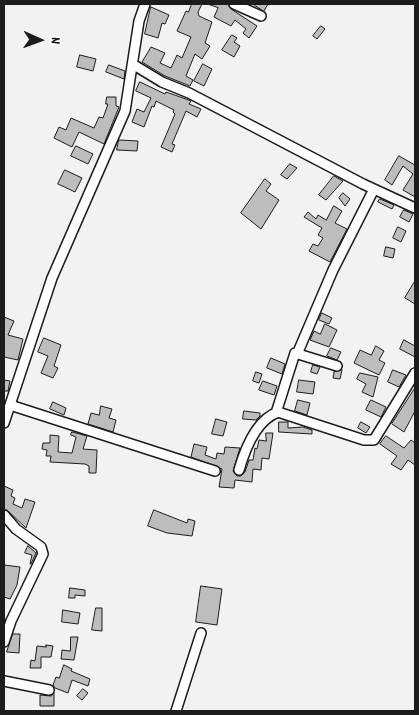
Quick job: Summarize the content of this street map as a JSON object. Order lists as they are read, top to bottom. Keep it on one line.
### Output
{"north":"right"}
